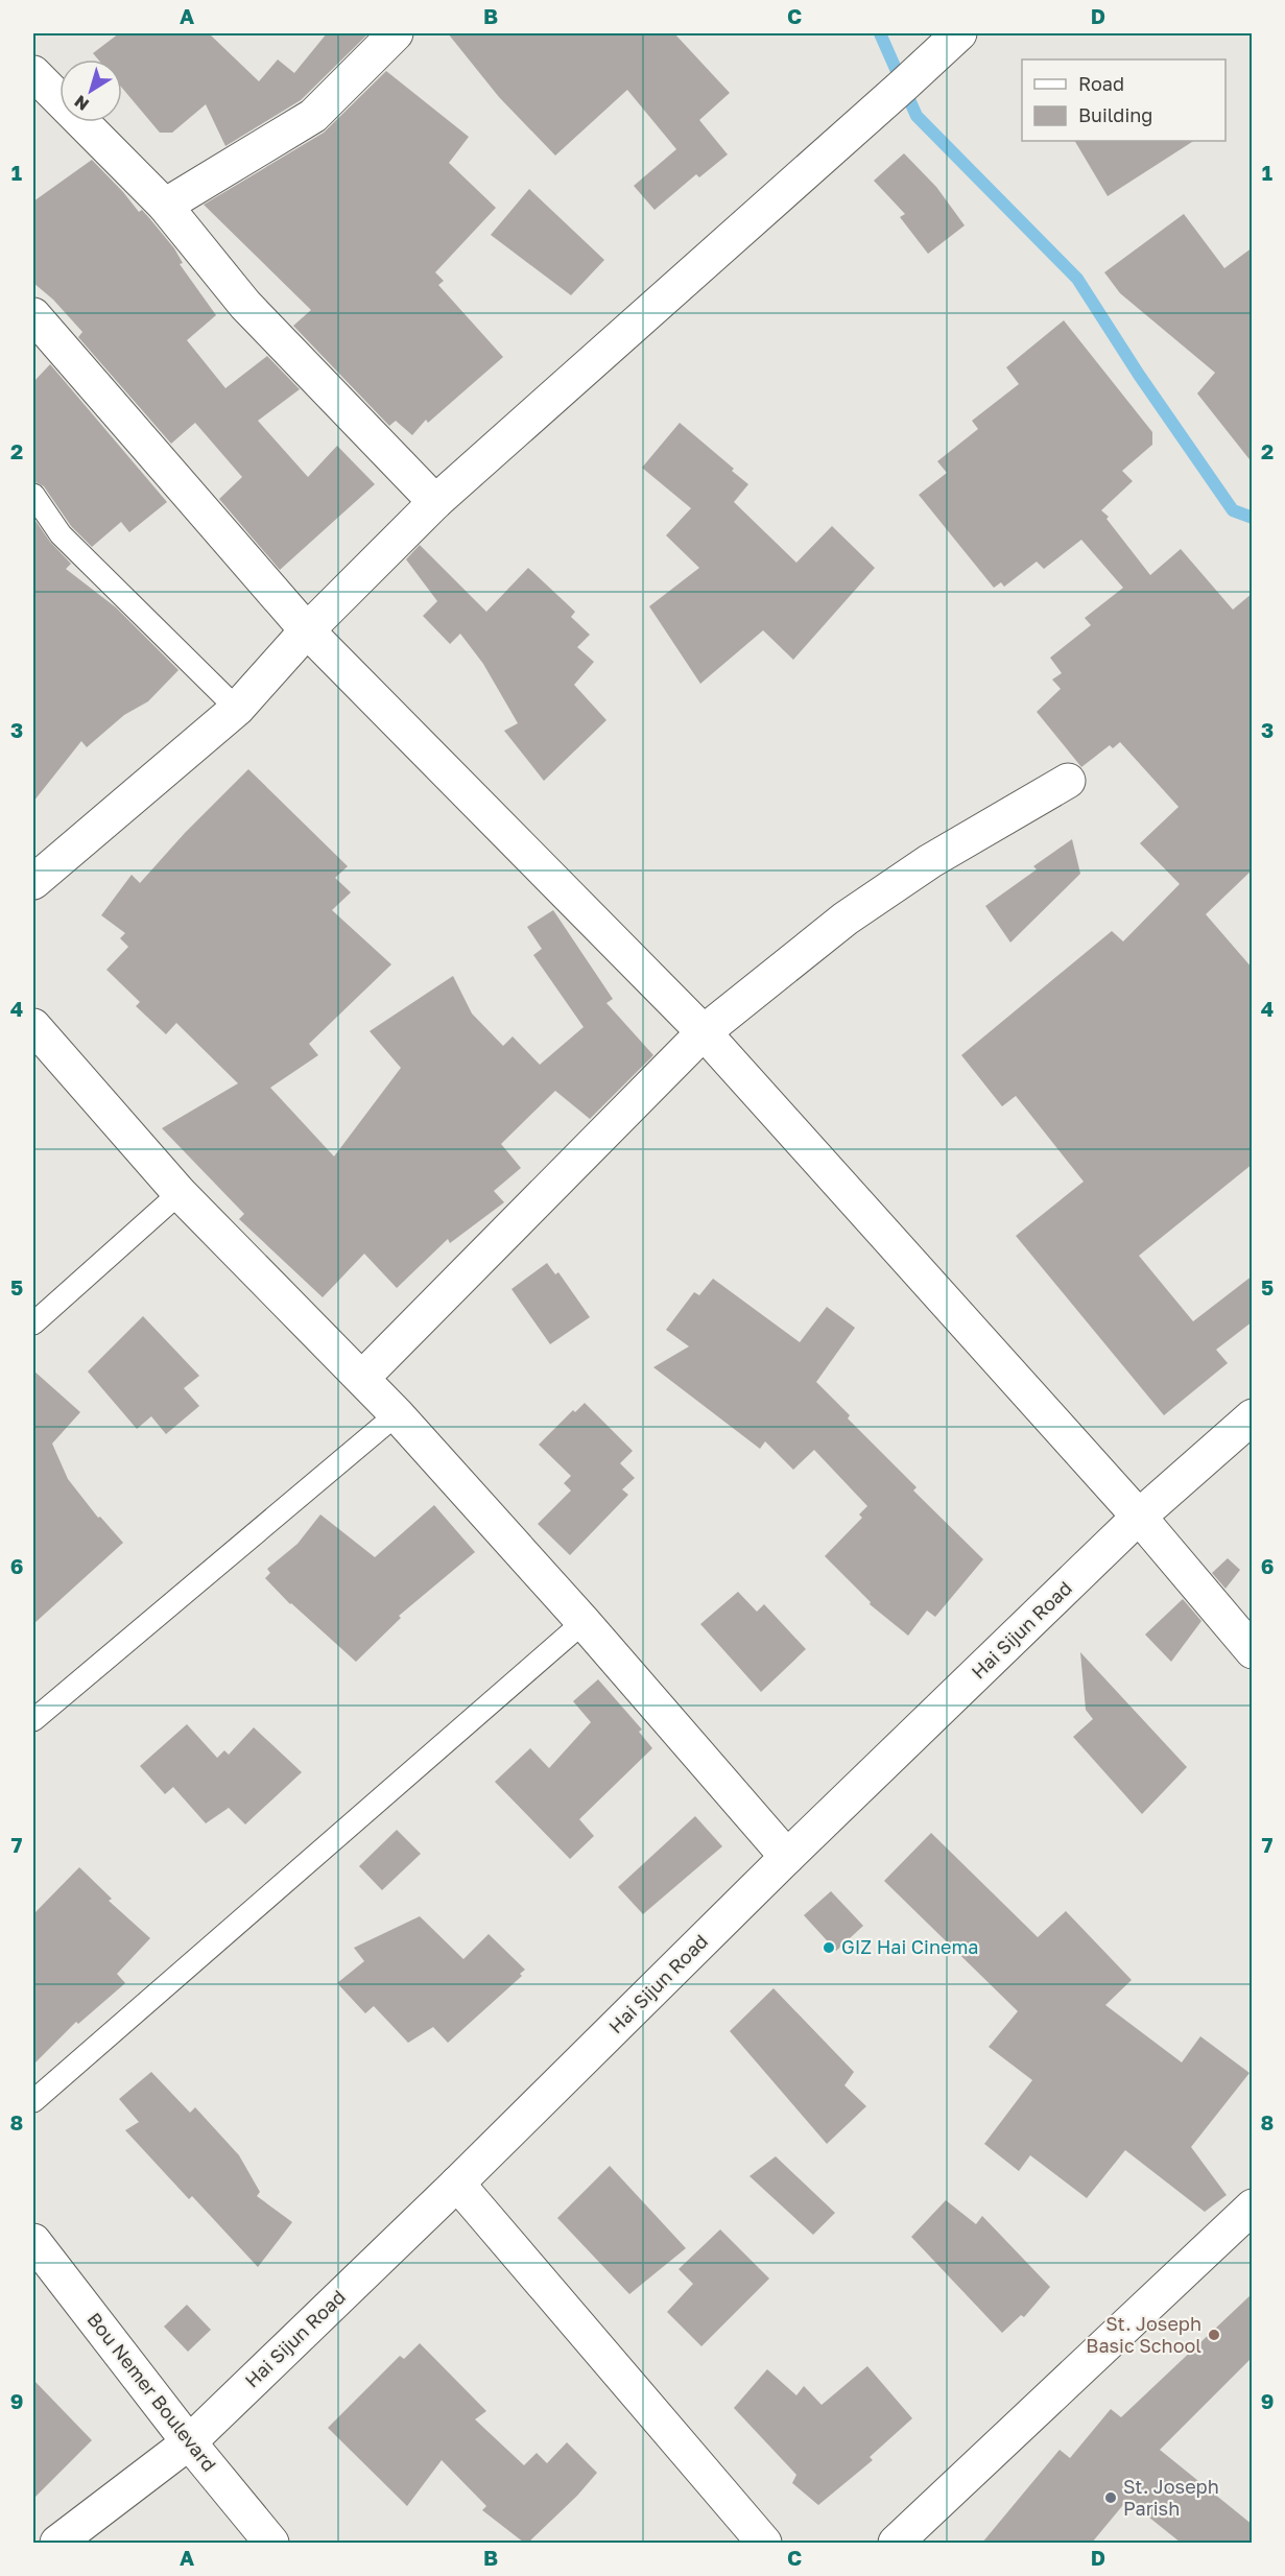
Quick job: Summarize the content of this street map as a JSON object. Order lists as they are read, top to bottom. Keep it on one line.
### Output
{"streets":{"street":["Hai Sijun Road","Bou Nemer Boulevard"]},"crossings":[["Hai Sijun Road","Bou Nemer Boulevard"]],"places":["GIZ Hai Cinema","St. Joseph Basic School","St. Joseph Parish"],"legend":["Road","Building"],"north":"bottom left","grid":{"columns":["A","B","C","D"],"rows":["1","2","3","4","5","6","7","8","9"]}}
